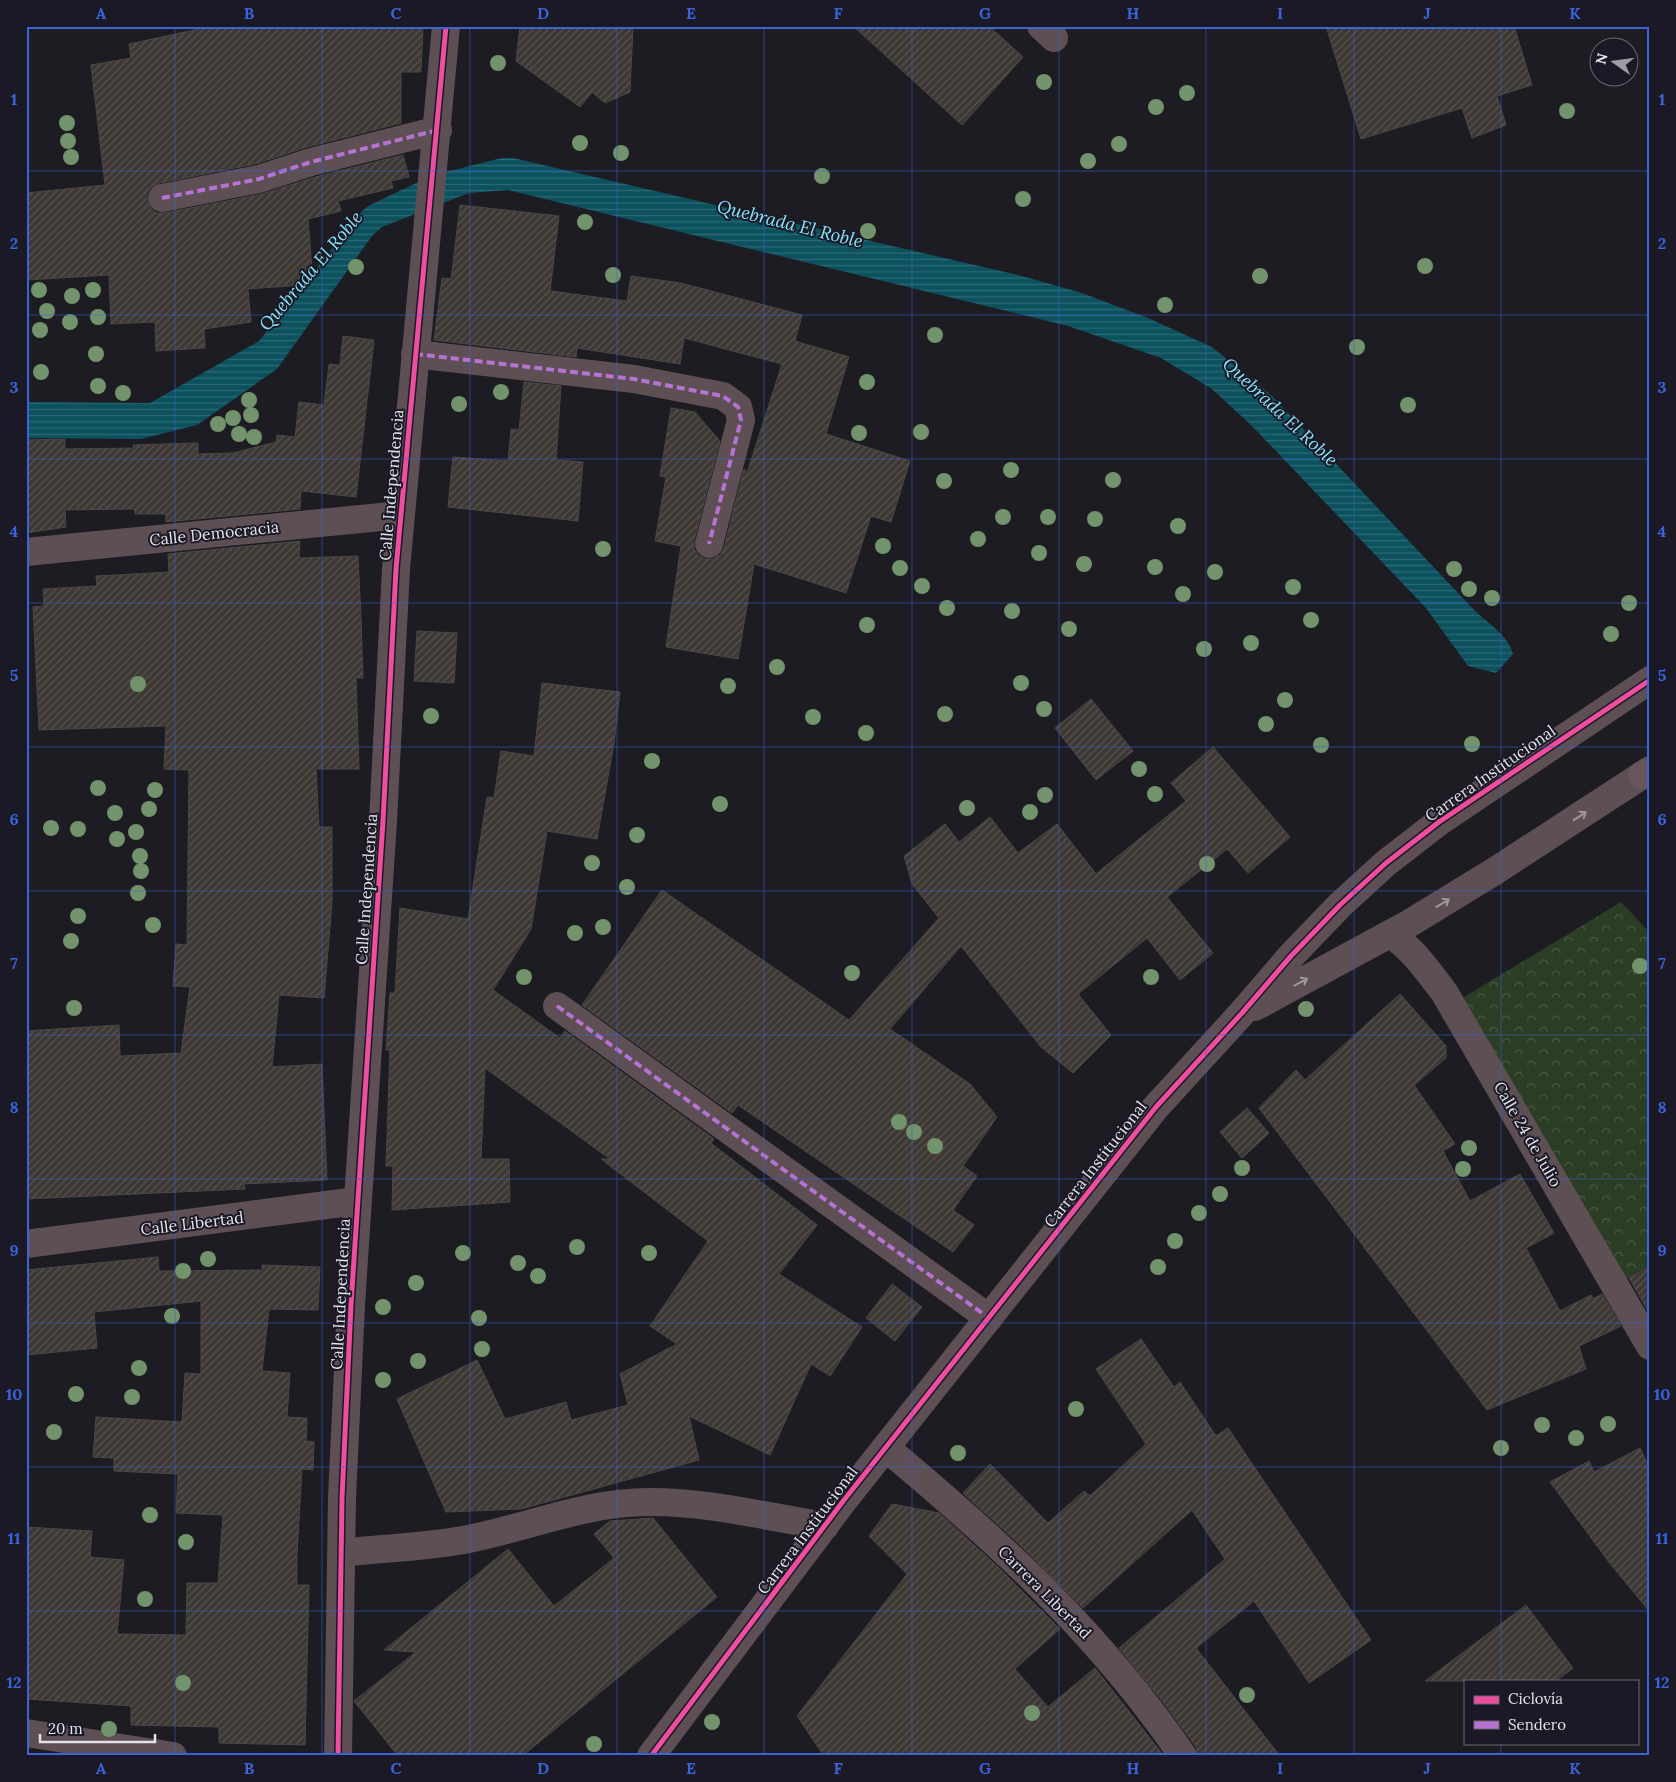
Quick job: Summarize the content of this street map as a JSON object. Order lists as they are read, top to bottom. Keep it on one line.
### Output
{"streets":{"street":["Calle Independencia","Calle Democracia","Carrera Institucional","Calle 24 de Julio","Calle Libertad","Carrera Libertad"]},"crossings":[["Calle Independencia","Calle Democracia"],["Calle Independencia","Calle Libertad"],["Carrera Institucional","Calle 24 de Julio"],["Carrera Institucional","Carrera Libertad"]],"water":["Quebrada El Roble"],"legend":["Ciclovía","Sendero"],"scale_bar":"20 m","north":"left","grid":{"columns":["A","B","C","D","E","F","G","H","I","J","K"],"rows":["1","2","3","4","5","6","7","8","9","10","11","12"]}}
